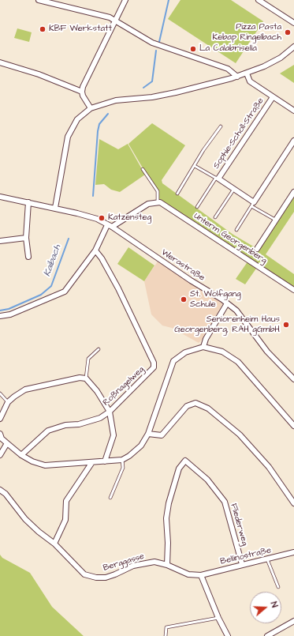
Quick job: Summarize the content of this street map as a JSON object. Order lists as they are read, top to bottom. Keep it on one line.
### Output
{"streets":{"street":["Sophie-Scholl-Straße","Unterm Georgenberg","Werastraße","Roßnagelweg","Fliederweg","Bellinostraße","Berggasse"]},"crossings":[["Fliederweg","Bellinostraße"],["Fliederweg","Berggasse"],["Bellinostraße","Berggasse"]],"water":["Kaibach"],"places":["KBF Werkstatt","Pizza Pasta Kebap Ringelbach","La Calabrisella","Katzensteg","St. Wolfgang Schule","Seniorenheim Haus Georgenberg, RAH gGmbH"],"north":"right"}
